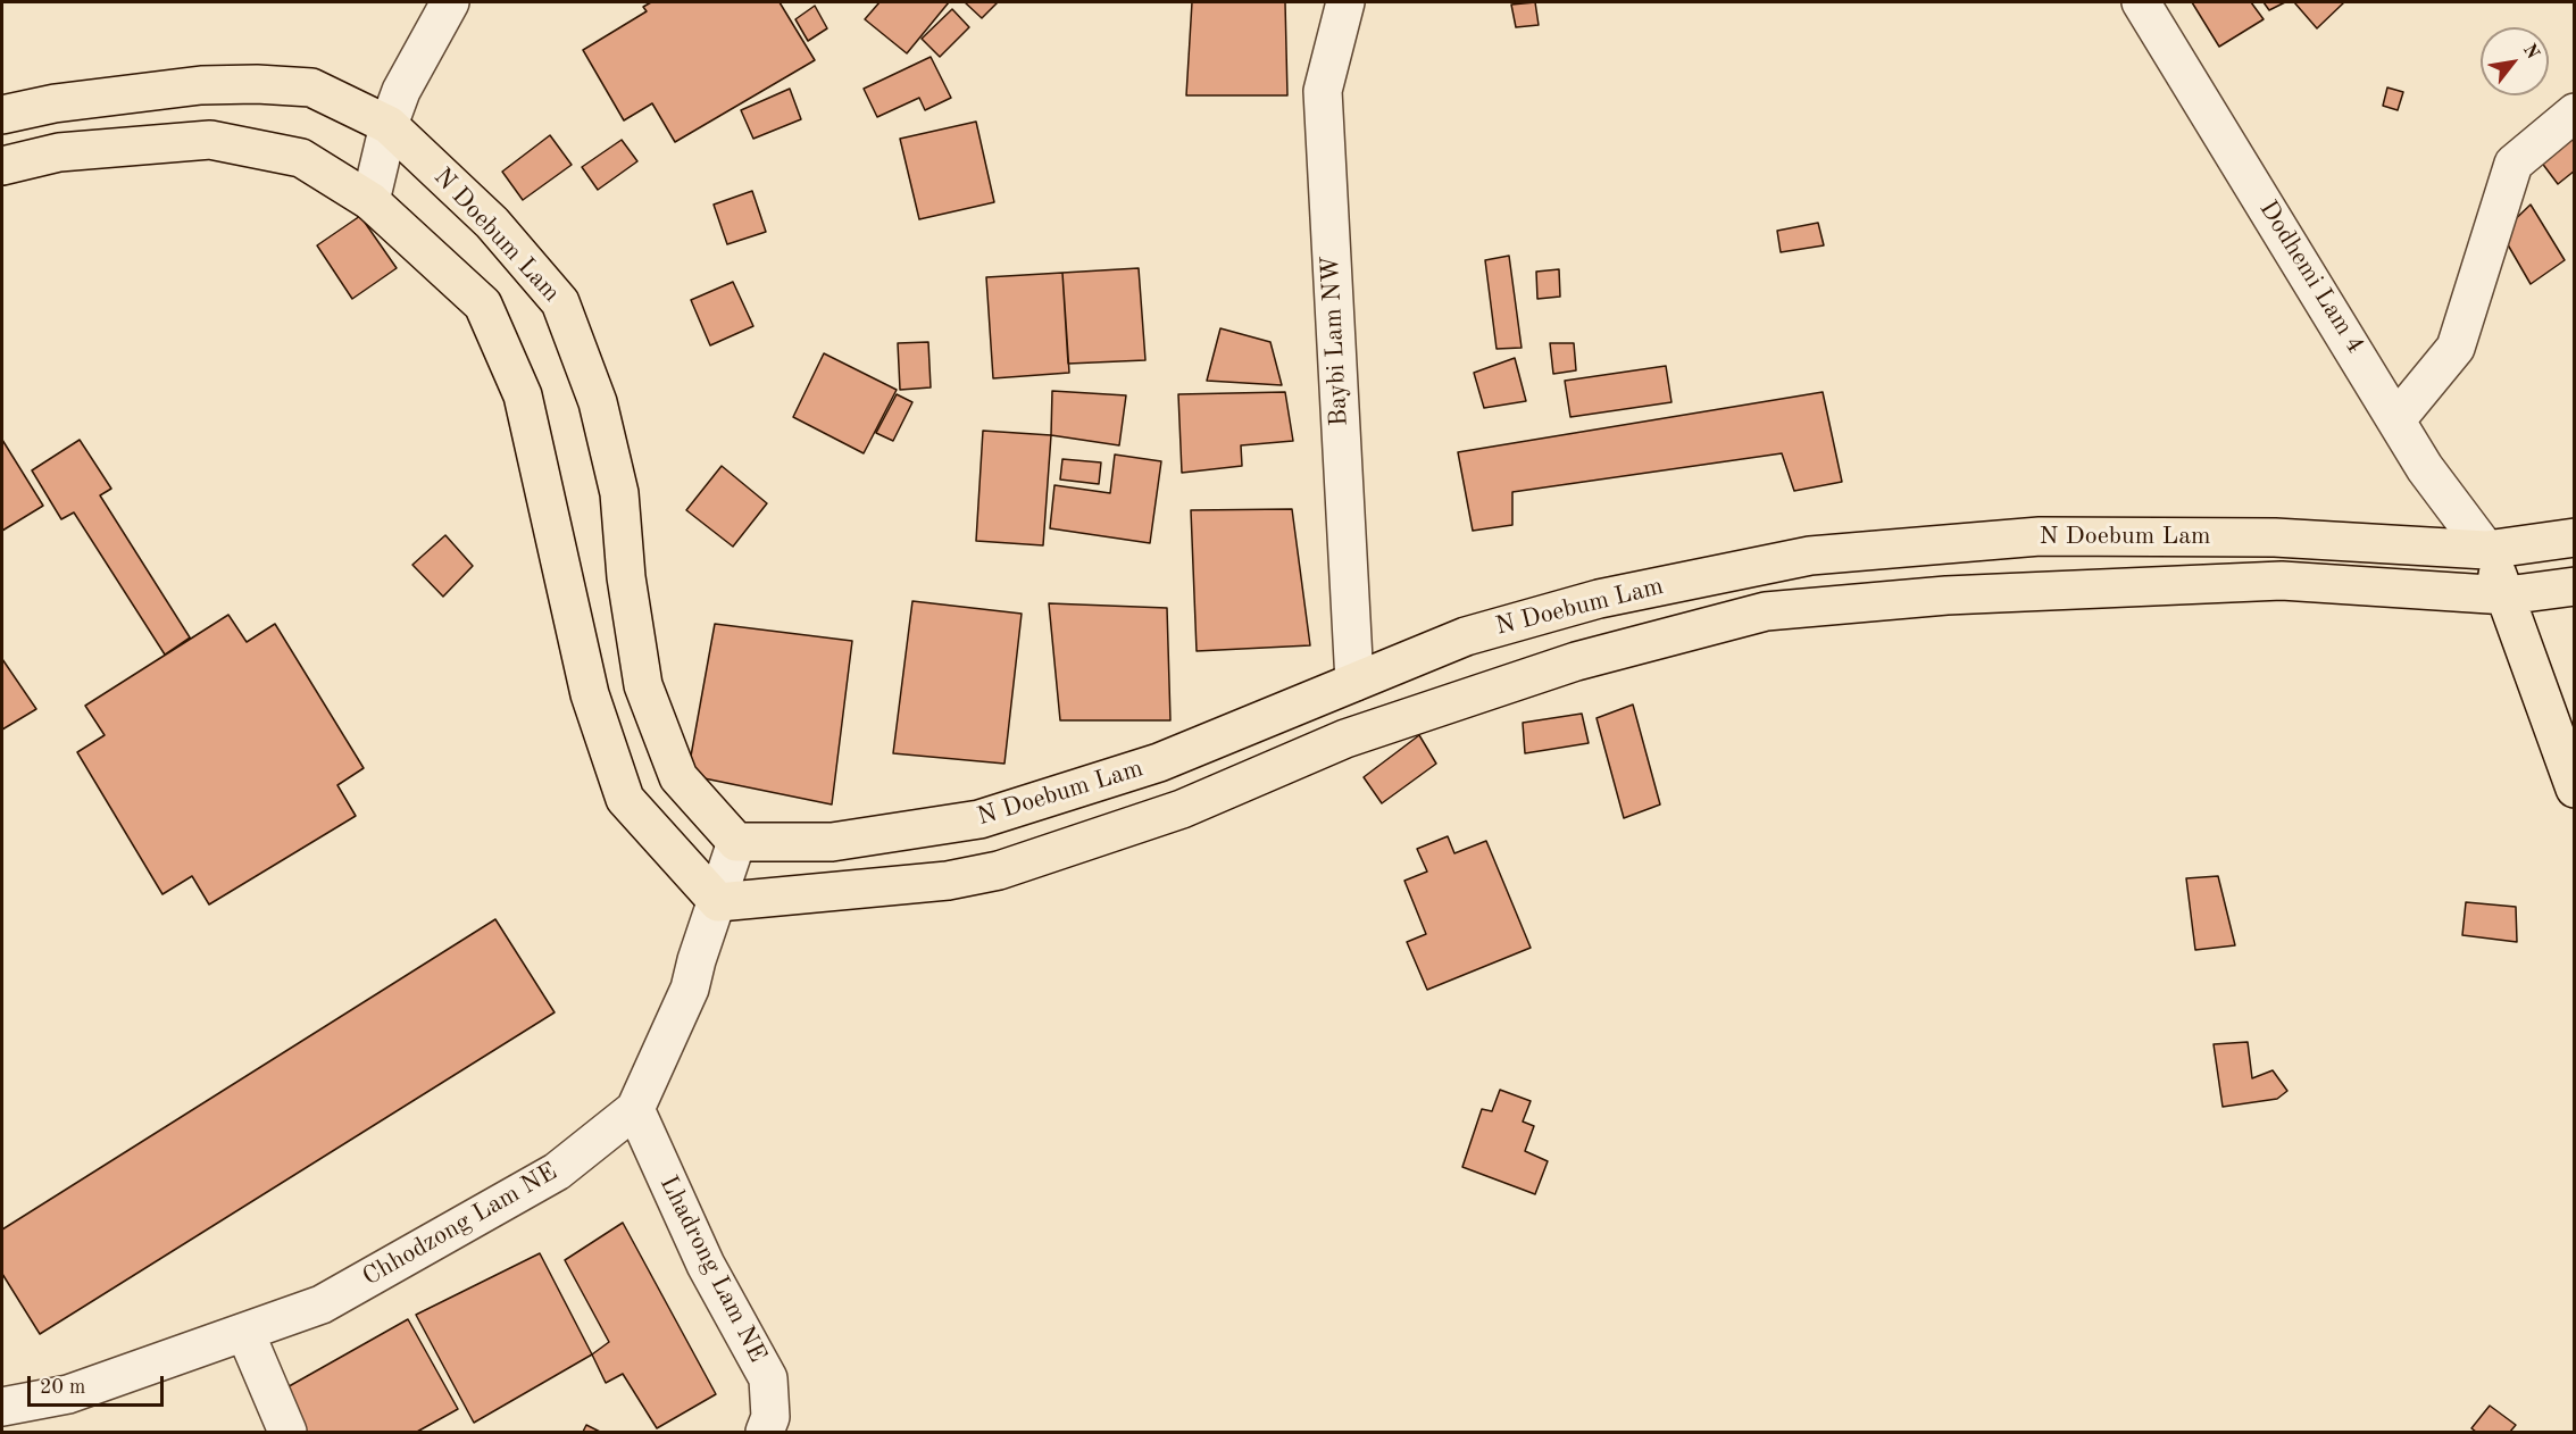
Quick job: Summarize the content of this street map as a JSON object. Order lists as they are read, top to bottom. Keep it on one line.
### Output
{"streets":{"main road":["N Doebum Lam"],"street":["Dodhemi Lam 4","Baybi Lam NW","Chhodzong Lam NE","Lhadrong Lam NE"]},"crossings":[["N Doebum Lam","Dodhemi Lam 4"],["N Doebum Lam","Baybi Lam NW"],["N Doebum Lam","Chhodzong Lam NE"],["Chhodzong Lam NE","Lhadrong Lam NE"]],"scale_bar":"20 m","north":"top right"}
